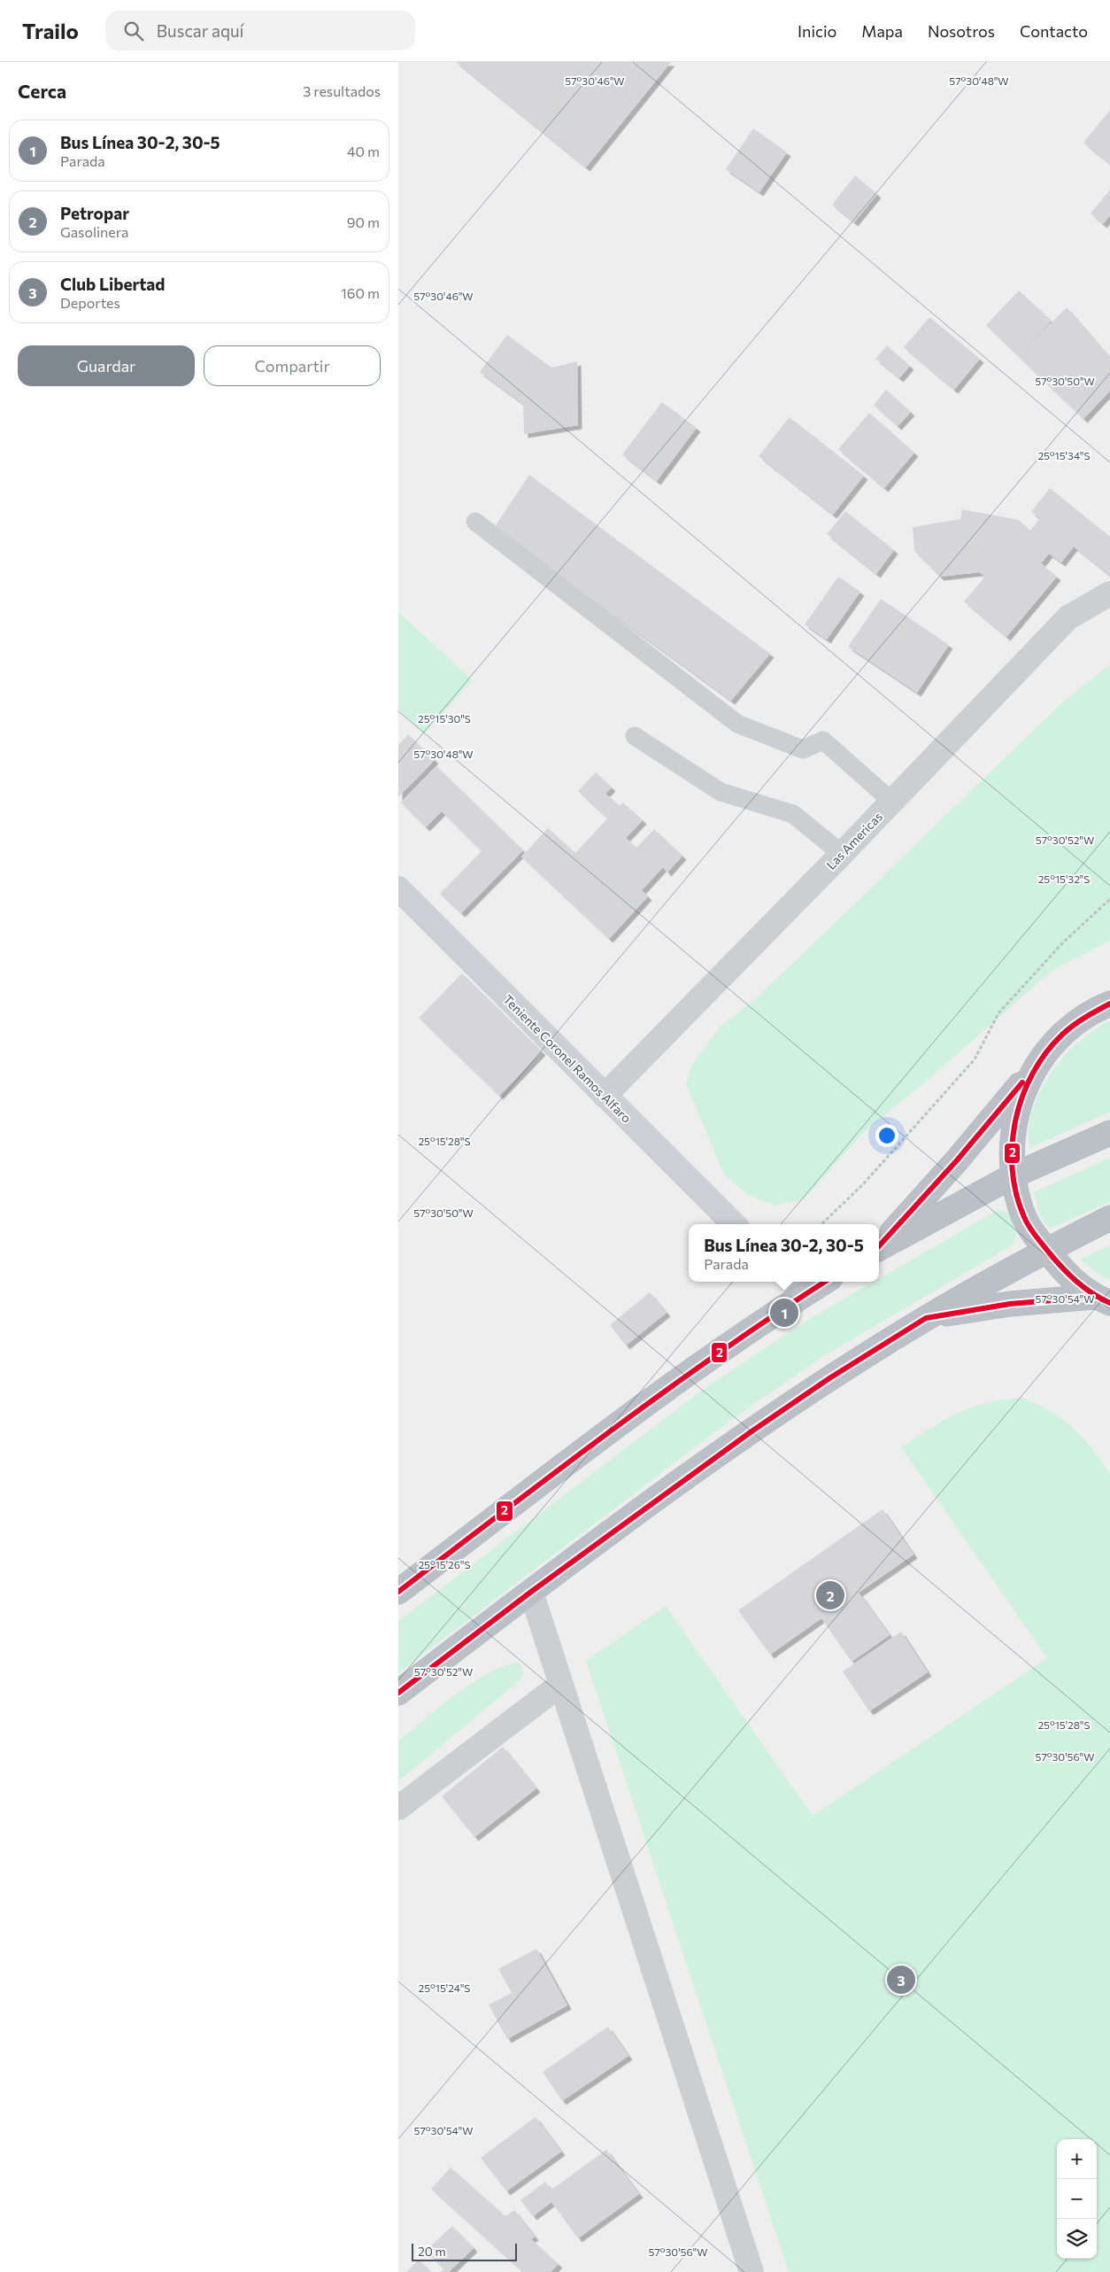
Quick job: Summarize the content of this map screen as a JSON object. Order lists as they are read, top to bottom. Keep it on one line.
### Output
{"streets":{"street":["Las Americas","Teniente Coronel Ramos Alfaro"]},"crossings":[["Las Americas","Teniente Coronel Ramos Alfaro"]],"lines":["transit line 2"],"scale_bar":"20 m","page":{"header":"Trailo","search":"Buscar aquí","nav":["Inicio","Mapa","Nosotros","Contacto"],"heading":["Cerca","3 resultados"],"list":[{"mark":"1","name":"Bus Línea 30-2, 30-5","note":"Parada","value":"40 m"},{"mark":"2","name":"Petropar","note":"Gasolinera","value":"90 m"},{"mark":"3","name":"Club Libertad","note":"Deportes","value":"160 m"}],"buttons":["Guardar","Compartir"],"popup":["Bus Línea 30-2, 30-5","Parada"],"pins":["1","2","3"],"map_buttons":["+","−"],"scale":"20 m"},"coordinates":["57°30'46\"W","57°30'48\"W","57°30'50\"W","25°15'34\"S","25°15'30\"S","57°30'52\"W","25°15'32\"S","25°15'28\"S","57°30'54\"W","25°15'26\"S","57°30'56\"W","25°15'24\"S"]}
